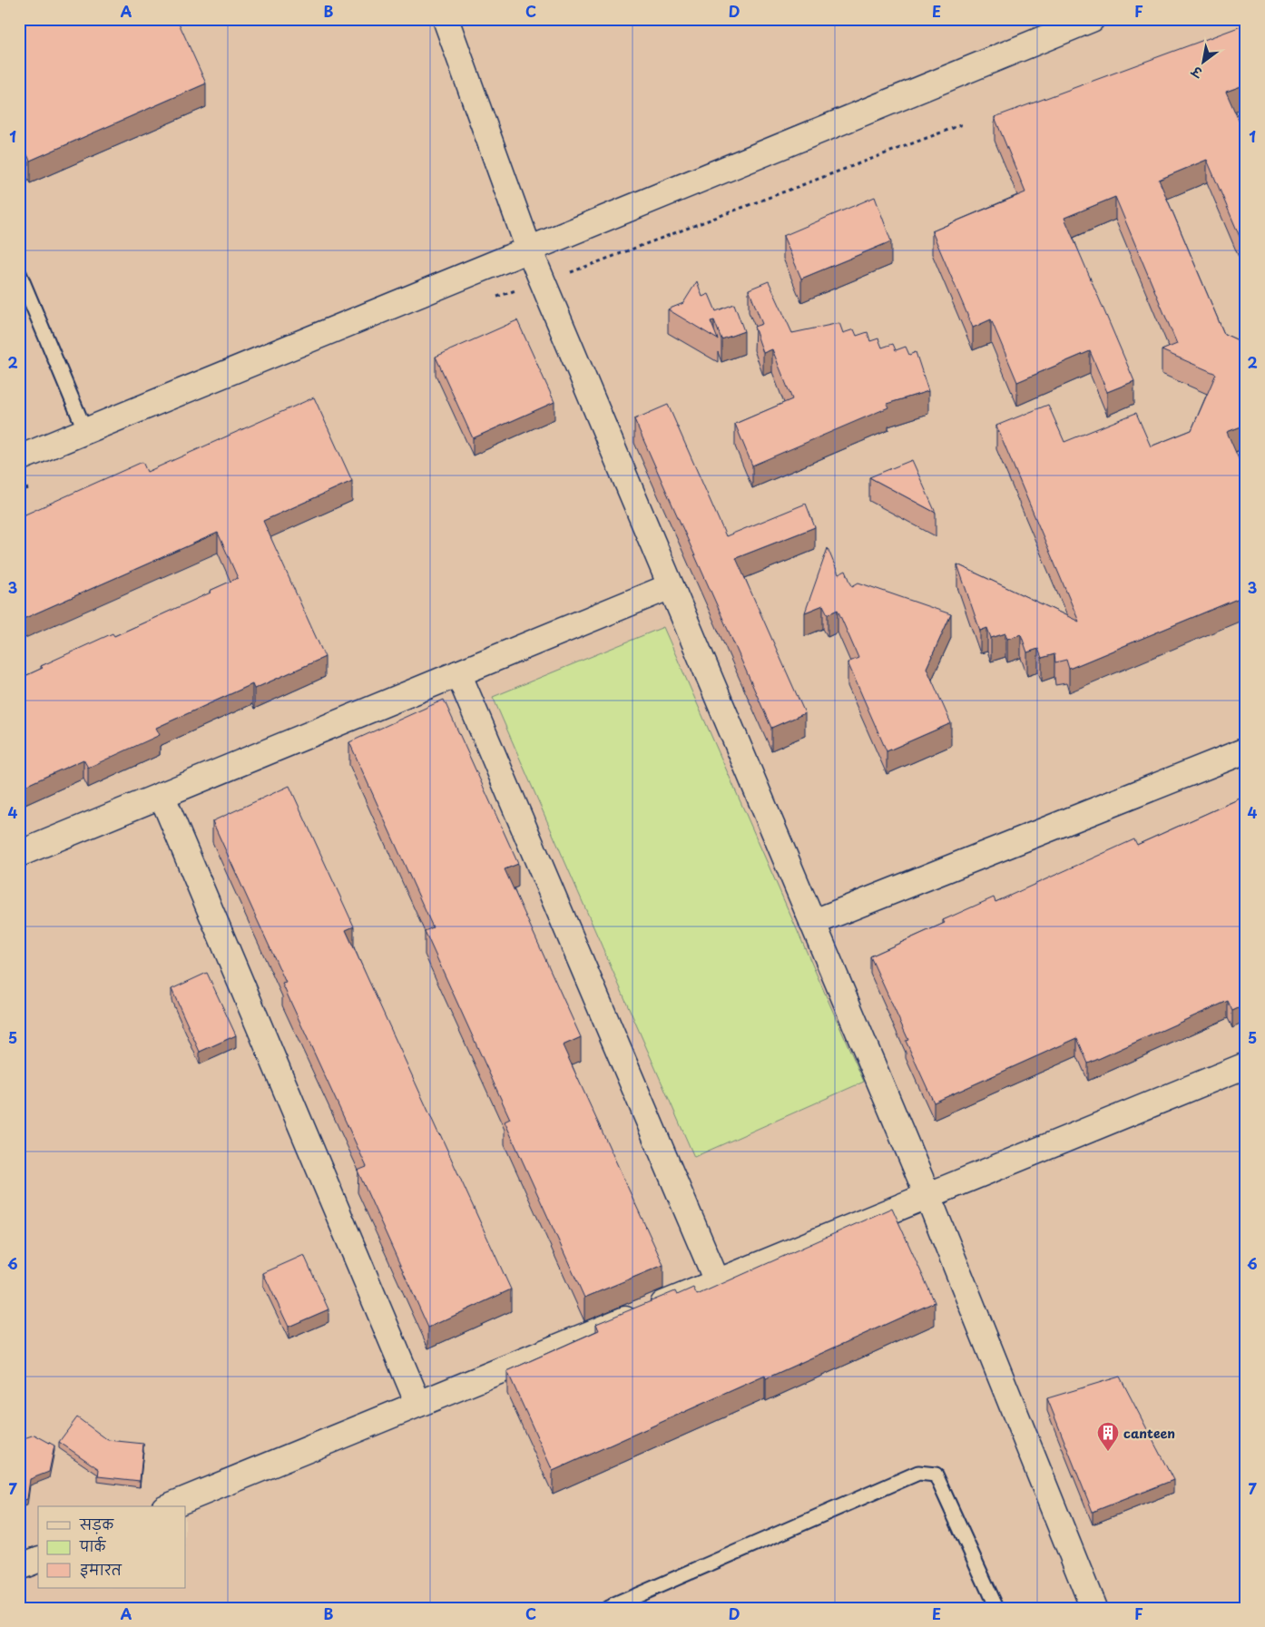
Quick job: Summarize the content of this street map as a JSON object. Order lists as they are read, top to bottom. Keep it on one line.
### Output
{"places":{"building":["canteen"]},"legend":["सड़क","पार्क","इमारत"],"north":"bottom left","grid":{"columns":["A","B","C","D","E","F"],"rows":["1","2","3","4","5","6","7"]}}
